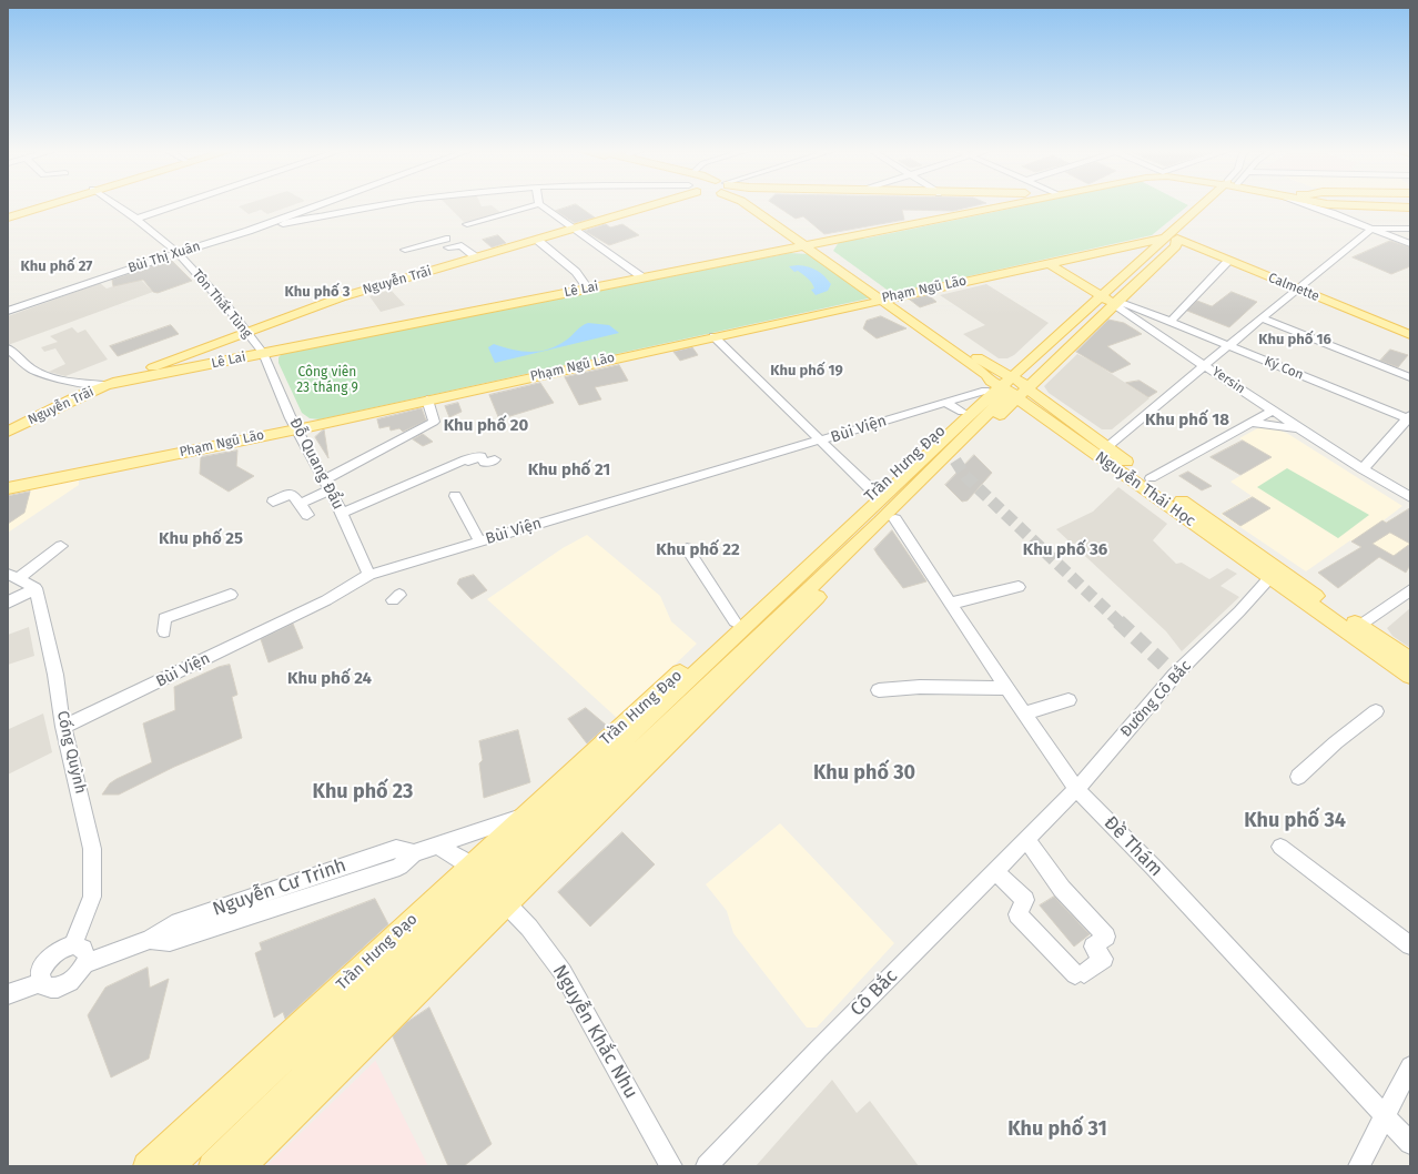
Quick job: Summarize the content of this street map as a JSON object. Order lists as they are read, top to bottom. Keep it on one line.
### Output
{"streets":{"main road":["Nguyễn Trãi","Calmette","Lê Lai","Phạm Ngũ Lão","Yersin","Trần Hưng Đạo","Nguyễn Thái Học"],"street":["Bùi Thị Xuân","Tôn Thất Tùng","Ký Con","Bùi Viện","Ðỗ Quang Ðẩu","Đường Cô Bắc","Cống Quỳnh","Ðề Thám","Nguyễn Cư Trinh","Cô Bắc","Nguyễn Khắc Nhu"]},"crossings":[["Bùi Thị Xuân","Tôn Thất Tùng"],["Nguyễn Trãi","Lê Lai"],["Nguyễn Trãi","Tôn Thất Tùng"],["Calmette","Trần Hưng Đạo"],["Lê Lai","Tôn Thất Tùng"],["Lê Lai","Ðỗ Quang Ðẩu"],["Phạm Ngũ Lão","Yersin"],["Phạm Ngũ Lão","Ðỗ Quang Ðẩu"],["Phạm Ngũ Lão","Trần Hưng Đạo"],["Phạm Ngũ Lão","Nguyễn Thái Học"],["Phạm Ngũ Lão","Ðề Thám"],["Tôn Thất Tùng","Ðỗ Quang Ðẩu"],["Ký Con","Yersin"],["Ký Con","Trần Hưng Đạo"],["Yersin","Trần Hưng Đạo"],["Bùi Viện","Ðỗ Quang Ðẩu"],["Bùi Viện","Trần Hưng Đạo"],["Bùi Viện","Nguyễn Thái Học"],["Bùi Viện","Cống Quỳnh"],["Bùi Viện","Ðề Thám"],["Trần Hưng Đạo","Nguyễn Thái Học"],["Trần Hưng Đạo","Ðề Thám"],["Trần Hưng Đạo","Nguyễn Cư Trinh"],["Trần Hưng Đạo","Nguyễn Khắc Nhu"],["Nguyễn Thái Học","Đường Cô Bắc"],["Đường Cô Bắc","Ðề Thám"],["Đường Cô Bắc","Cô Bắc"],["Cống Quỳnh","Nguyễn Cư Trinh"],["Nguyễn Cư Trinh","Nguyễn Khắc Nhu"]],"districts":["Khu phố 27","Khu phố 3","Khu phố 16","Khu phố 19","Khu phố 18","Khu phố 20","Khu phố 21","Khu phố 25","Khu phố 22","Khu phố 36","Khu phố 24","Khu phố 30","Khu phố 23","Khu phố 34","Khu phố 31"],"parks":["Công viên 23 tháng 9"]}
